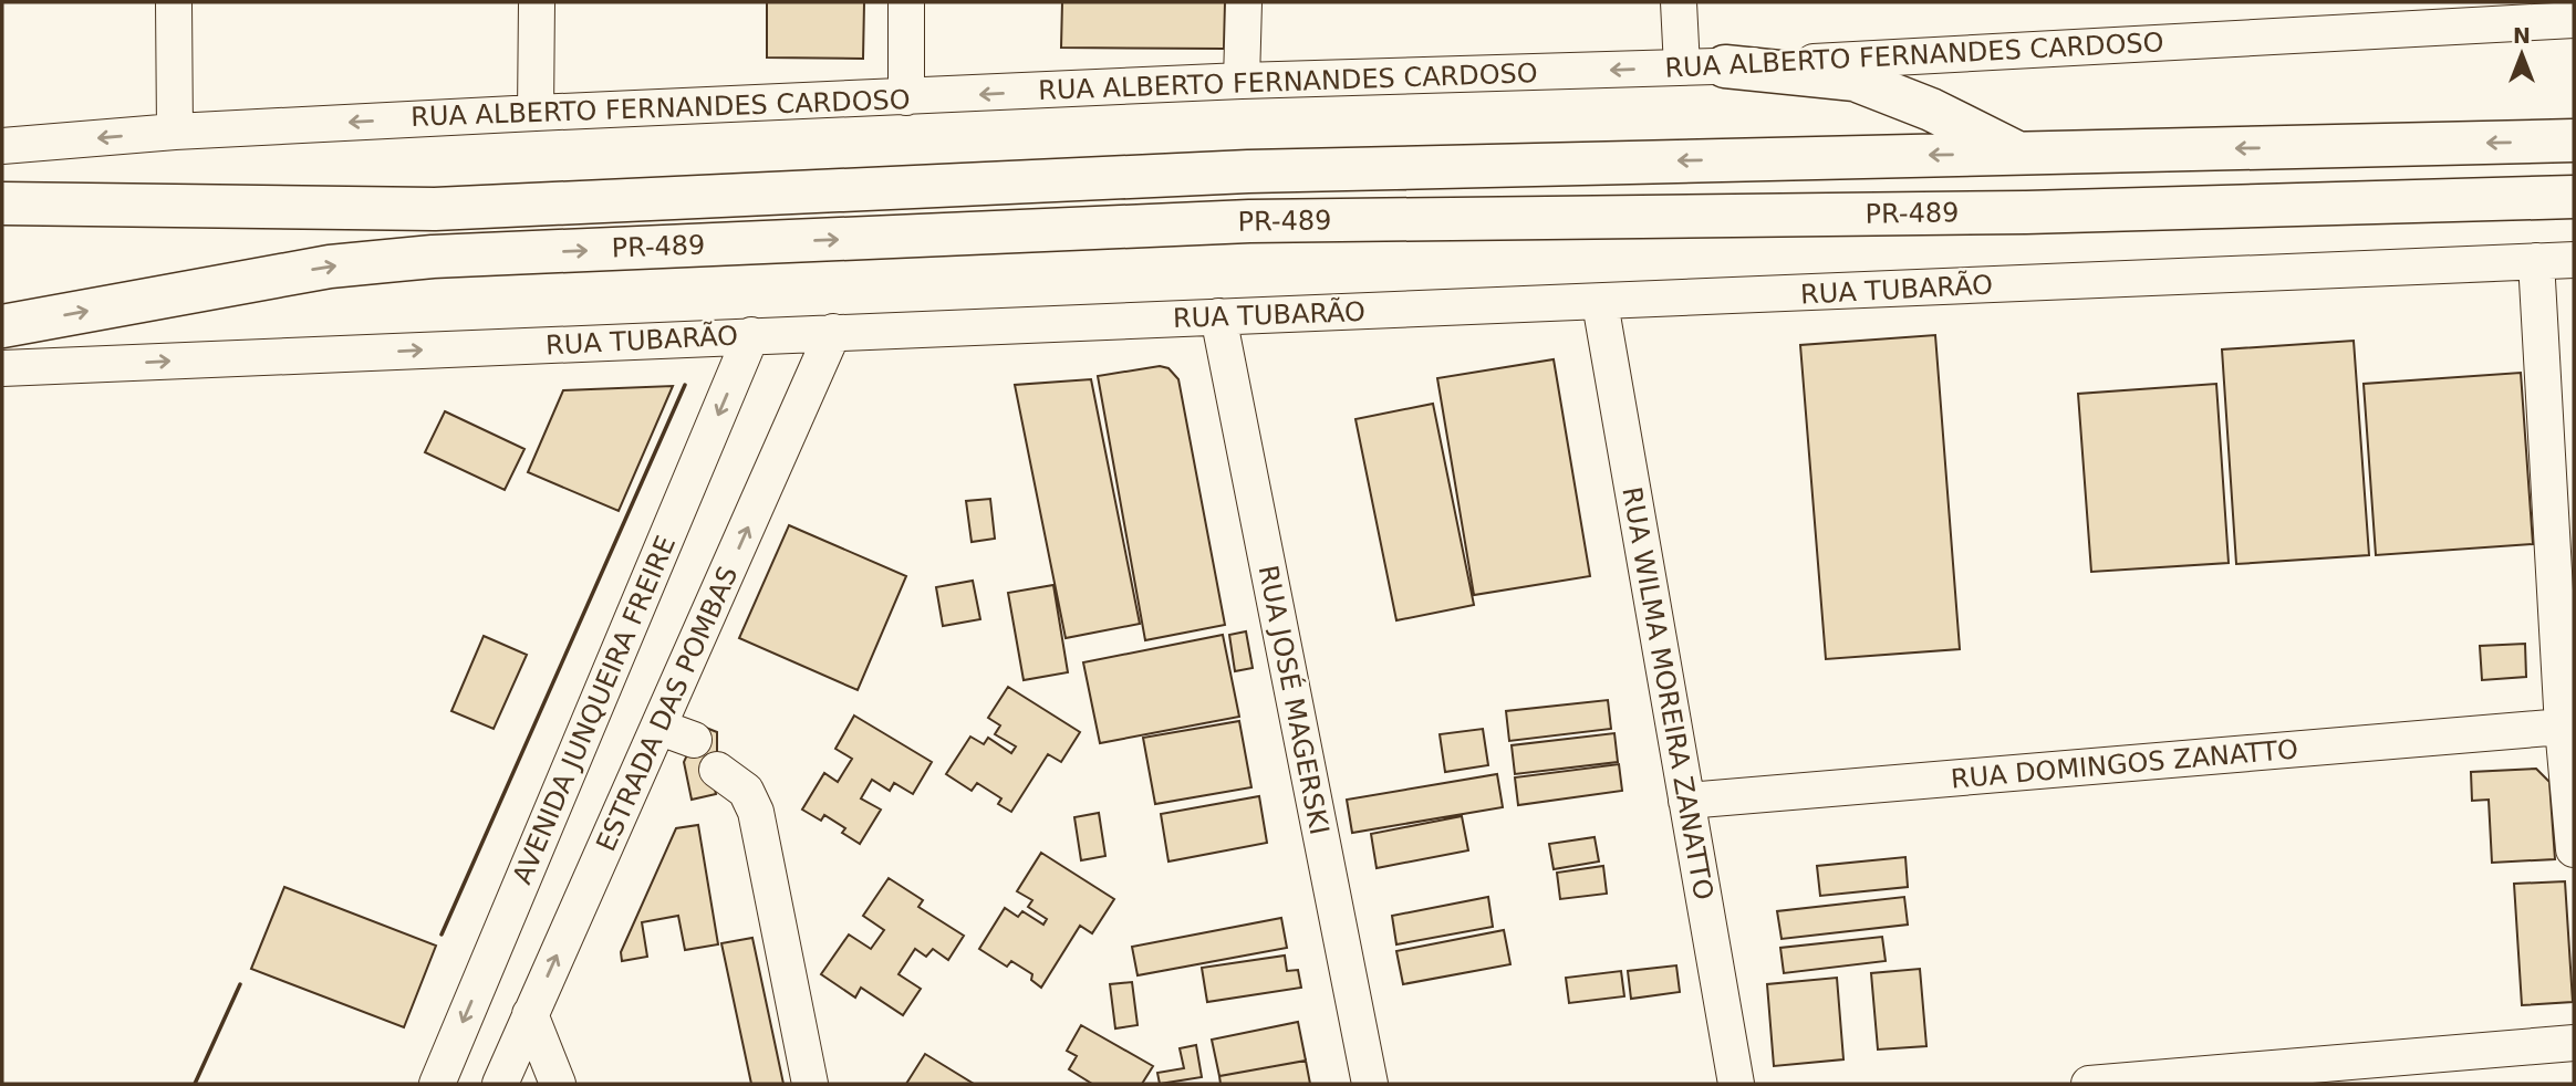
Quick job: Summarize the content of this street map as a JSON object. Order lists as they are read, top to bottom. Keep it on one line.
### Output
{"streets":{"main road":["PR-489"],"street":["RUA ALBERTO FERNANDES CARDOSO","RUA TUBARÃO","RUA WILMA MOREIRA ZANATTO","RUA JOSÉ MAGERSKI","ESTRADA DAS POMBAS","AVENIDA JUNQUEIRA FREIRE","RUA DOMINGOS ZANATTO"]},"crossings":[["RUA TUBARÃO","RUA WILMA MOREIRA ZANATTO"],["RUA TUBARÃO","RUA JOSÉ MAGERSKI"],["RUA TUBARÃO","ESTRADA DAS POMBAS"],["RUA TUBARÃO","AVENIDA JUNQUEIRA FREIRE"],["RUA WILMA MOREIRA ZANATTO","RUA DOMINGOS ZANATTO"]],"one_way":["RUA ALBERTO FERNANDES CARDOSO","ESTRADA DAS POMBAS","AVENIDA JUNQUEIRA FREIRE"],"north":"top"}
